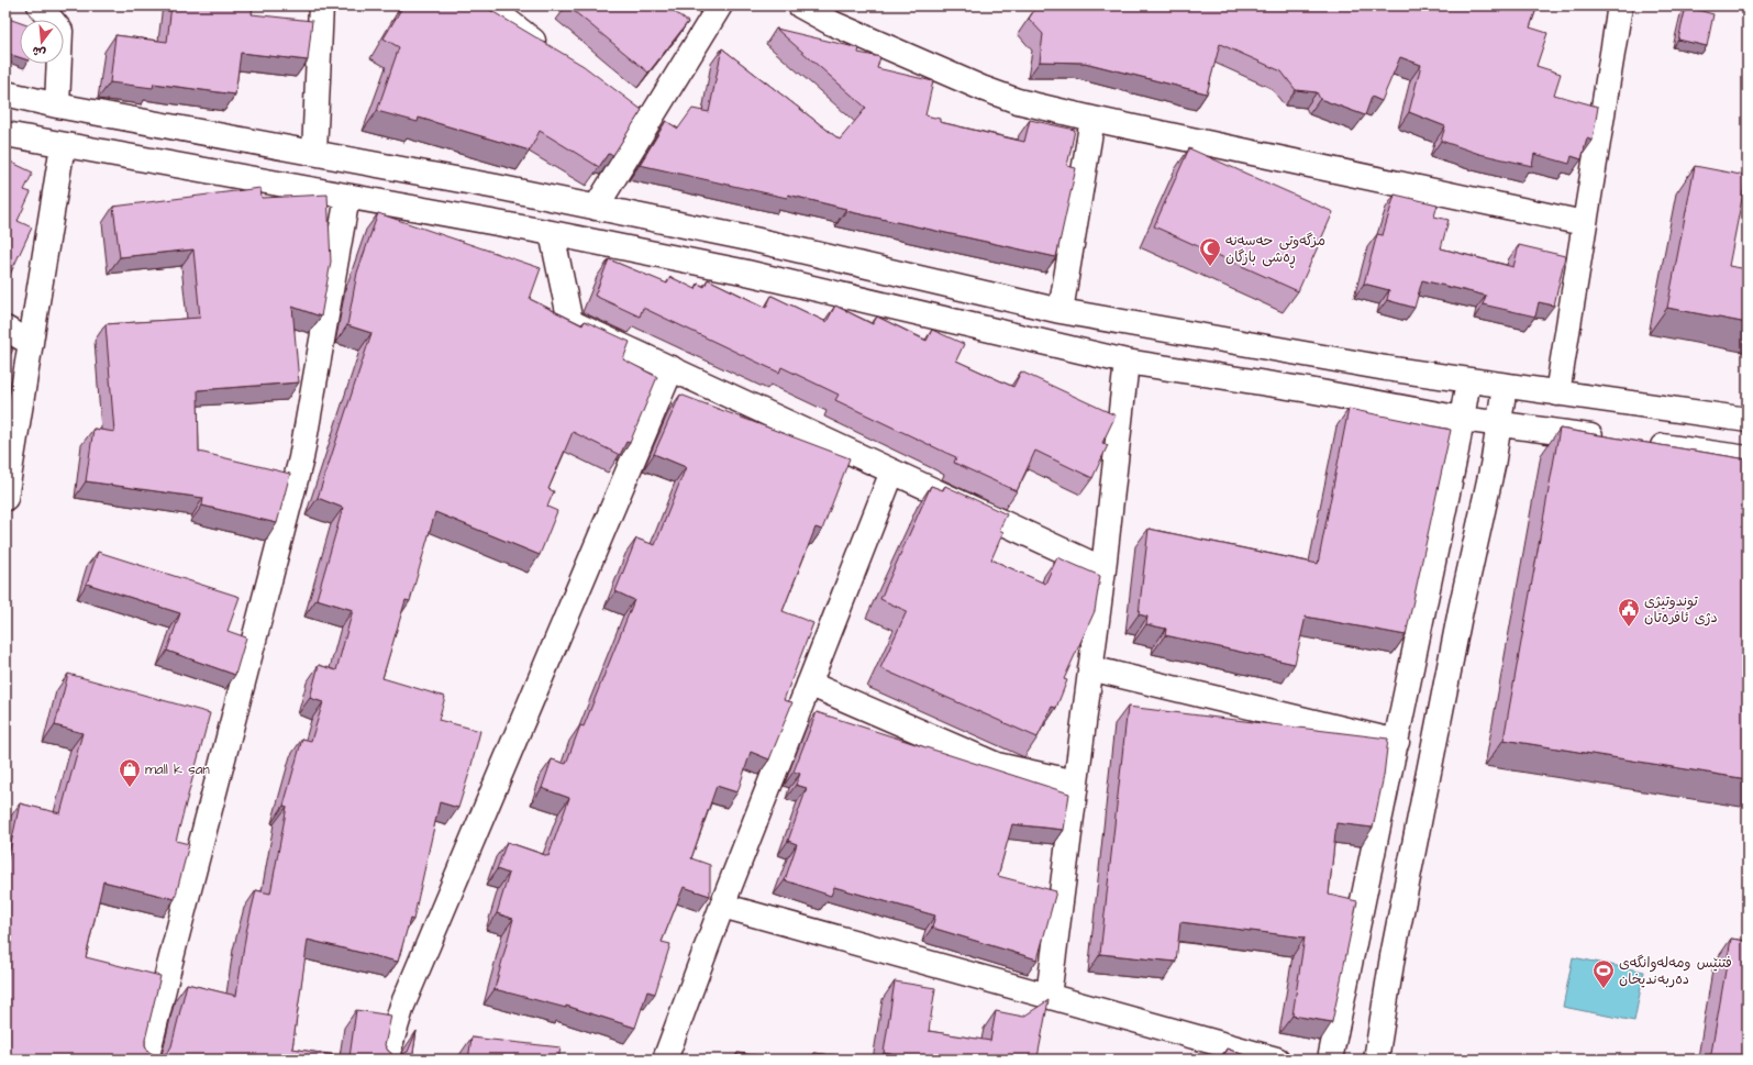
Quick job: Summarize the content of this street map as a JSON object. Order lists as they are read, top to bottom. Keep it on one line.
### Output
{"places":{"mosque":["مزگەوتی حەسەنە ڕەشی بازگان"],"public building":["توندوتیژی دژی ئافرەتان"],"shop":["mall k san"],"sports":["فتنێس ومەلەوانگەی دەربەندیخان"]},"north":"bottom"}
